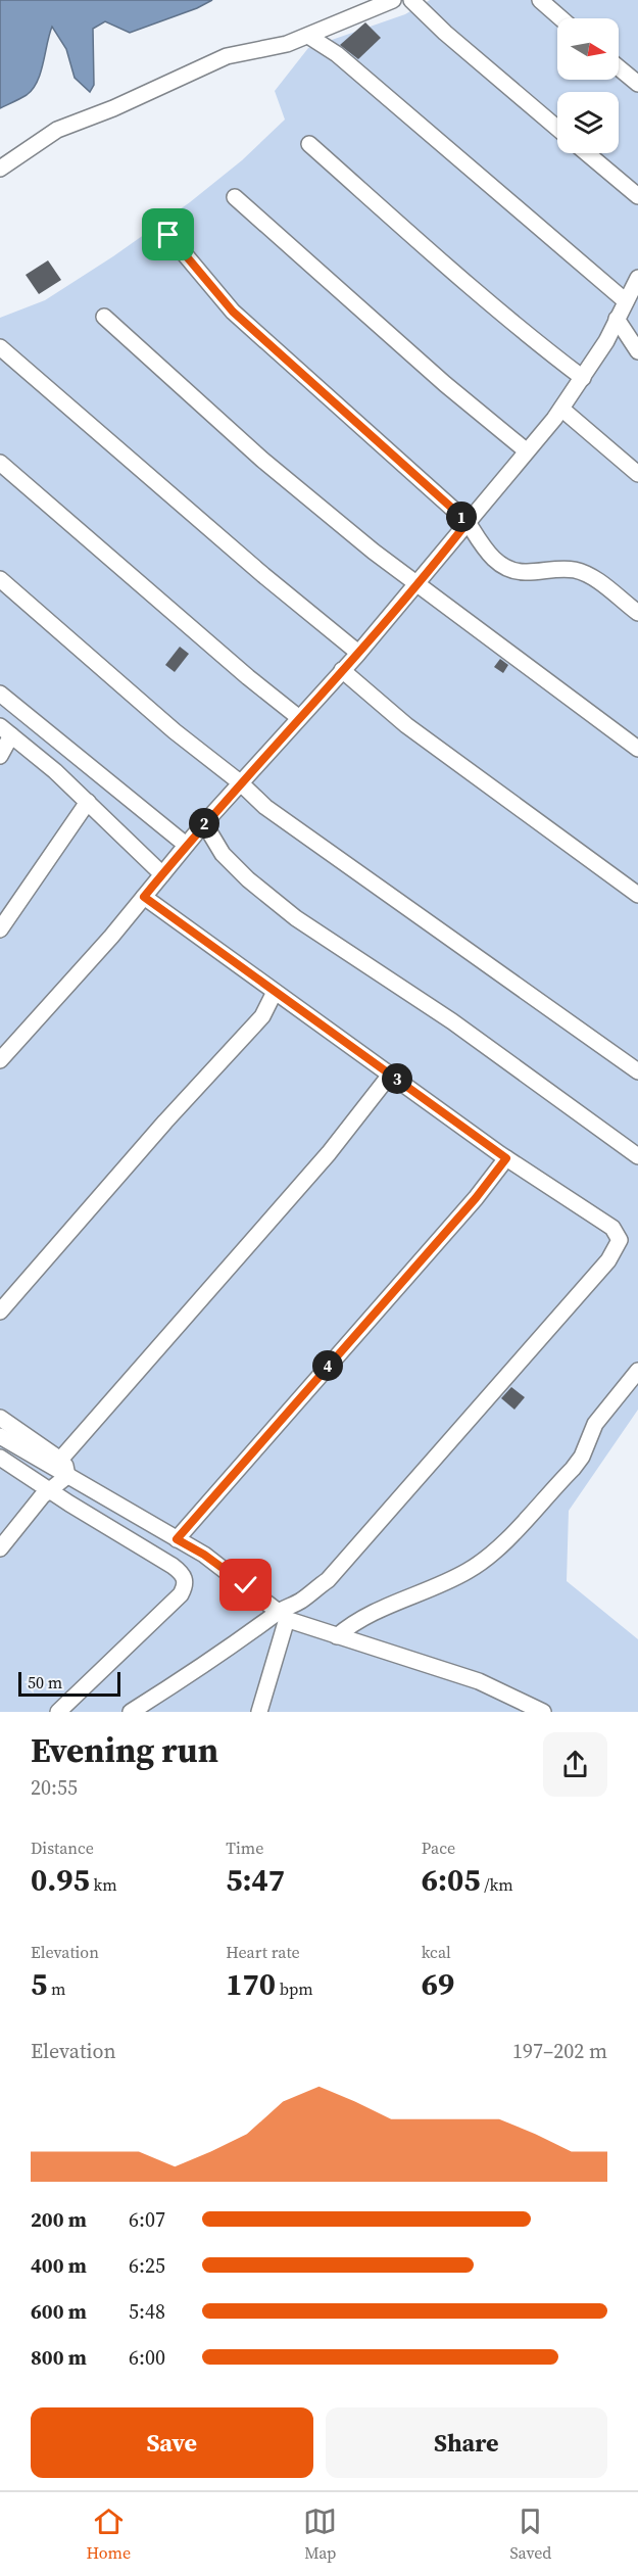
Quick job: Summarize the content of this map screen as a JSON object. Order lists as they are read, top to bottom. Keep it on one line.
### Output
{"scale_bar":"50 m","north":"right","page":{"pins":["1","2","3","4"],"scale":"50 m","heading":["Evening run","20:55"],"stats":[["Distance","0.95 km"],["Time","5:47"],["Pace","6:05 /km"],["Elevation","5 m"],["Heart rate","170 bpm"],["kcal","69"]],"chart":["Elevation","197–202 m"],"list":[{"name":"200 m","note":"6:07"},{"name":"400 m","note":"6:25"},{"name":"600 m","note":"5:48"},{"name":"800 m","note":"6:00"}],"buttons":["Save","Share"],"tabs":["Home","Map","Saved"]}}
